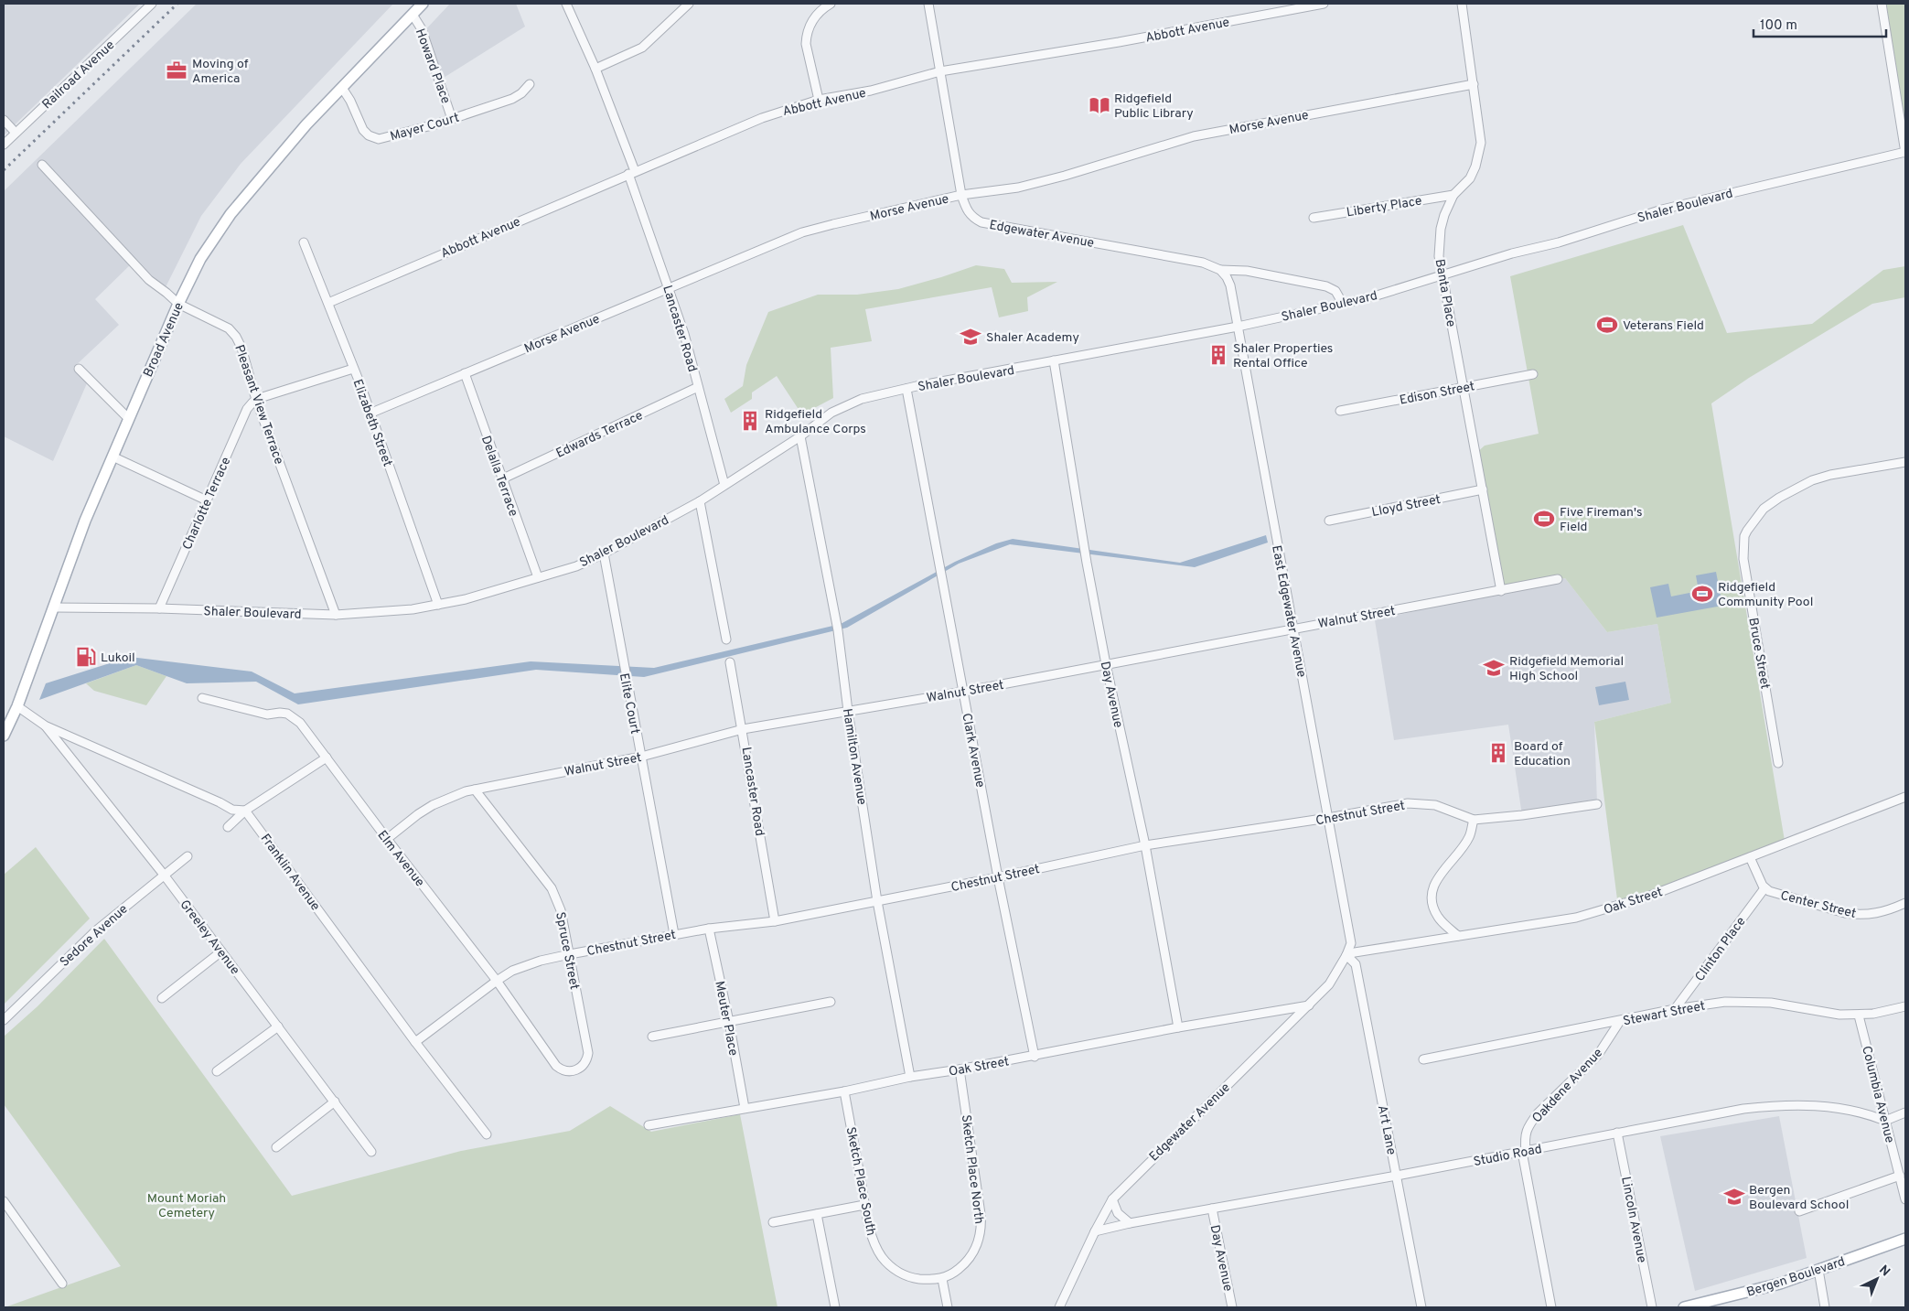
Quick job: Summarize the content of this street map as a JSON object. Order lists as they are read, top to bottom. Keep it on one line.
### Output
{"streets":{"main road":["Broad Avenue","Bergen Boulevard"],"street":["Abbott Avenue","Howard Place","Railroad Avenue","Morse Avenue","Mayer Court","Shaler Boulevard","Liberty Place","Edgewater Avenue","Banta Place","Lancaster Road","Edison Street","Pleasant View Terrace","Elizabeth Street","Edwards Terrace","Delalla Terrace","Charlotte Terrace","Lloyd Street","East Edgewater Avenue","Walnut Street","Bruce Street","Day Avenue","Elite Court","Clark Avenue","Hamilton Avenue","Chestnut Street","Elm Avenue","Franklin Avenue","Oak Street","Center Street","Sedore Avenue","Greeley Avenue","Clinton Place","Spruce Street","Stewart Street","Meuter Place","Oakdene Avenue","Columbia Avenue","Art Lane","Studio Road","Sketch Place North","Sketch Place South","Lincoln Avenue"]},"crossings":[["Abbott Avenue","Edgewater Avenue"],["Abbott Avenue","Lancaster Road"],["Abbott Avenue","Elizabeth Street"],["Howard Place","Mayer Court"],["Howard Place","Broad Avenue"],["Morse Avenue","Edgewater Avenue"],["Morse Avenue","Banta Place"],["Morse Avenue","Lancaster Road"],["Morse Avenue","Elizabeth Street"],["Morse Avenue","Delalla Terrace"],["Mayer Court","Broad Avenue"],["Shaler Boulevard","Edgewater Avenue"],["Shaler Boulevard","Banta Place"],["Shaler Boulevard","Lancaster Road"],["Shaler Boulevard","Broad Avenue"],["Shaler Boulevard","Pleasant View Terrace"],["Shaler Boulevard","Elizabeth Street"],["Shaler Boulevard","Delalla Terrace"],["Shaler Boulevard","Charlotte Terrace"],["Shaler Boulevard","East Edgewater Avenue"],["Shaler Boulevard","Day Avenue"],["Shaler Boulevard","Elite Court"],["Shaler Boulevard","Clark Avenue"],["Shaler Boulevard","Hamilton Avenue"],["Liberty Place","Banta Place"],["Edgewater Avenue","East Edgewater Avenue"],["Edgewater Avenue","Oak Street"],["Edgewater Avenue","Art Lane"],["Edgewater Avenue","Studio Road"],["Banta Place","Edison Street"],["Banta Place","Lloyd Street"],["Banta Place","Walnut Street"],["Lancaster Road","Edwards Terrace"],["Lancaster Road","Walnut Street"],["Lancaster Road","Chestnut Street"],["Broad Avenue","Pleasant View Terrace"],["Pleasant View Terrace","Charlotte Terrace"],["Edwards Terrace","Delalla Terrace"],["East Edgewater Avenue","Walnut Street"],["East Edgewater Avenue","Chestnut Street"],["East Edgewater Avenue","Oak Street"],["East Edgewater Avenue","Art Lane"],["Walnut Street","Day Avenue"],["Walnut Street","Elite Court"],["Walnut Street","Clark Avenue"],["Walnut Street","Hamilton Avenue"],["Walnut Street","Elm Avenue"],["Walnut Street","Spruce Street"],["Day Avenue","Chestnut Street"],["Day Avenue","Oak Street"],["Day Avenue","Studio Road"],["Elite Court","Chestnut Street"],["Clark Avenue","Chestnut Street"],["Clark Avenue","Oak Street"],["Hamilton Avenue","Chestnut Street"],["Hamilton Avenue","Oak Street"],["Chestnut Street","Elm Avenue"],["Chestnut Street","Franklin Avenue"],["Chestnut Street","Spruce Street"],["Chestnut Street","Meuter Place"],["Elm Avenue","Spruce Street"],["Oak Street","Center Street"],["Oak Street","Meuter Place"],["Oak Street","Art Lane"],["Oak Street","Sketch Place North"],["Oak Street","Sketch Place South"],["Center Street","Clinton Place"],["Sedore Avenue","Greeley Avenue"],["Clinton Place","Stewart Street"],["Stewart Street","Oakdene Avenue"],["Stewart Street","Columbia Avenue"],["Oakdene Avenue","Studio Road"],["Columbia Avenue","Studio Road"],["Art Lane","Studio Road"],["Studio Road","Lincoln Avenue"],["Sketch Place North","Sketch Place South"]],"parks":["Mount Moriah Cemetery"],"places":{"office":["Moving of America"],"library":["Ridgefield Public Library"],"sports":["Veterans Field","Five Fireman's Field","Ridgefield Community Pool"],"school or university":["Shaler Academy","Ridgefield Memorial High School","Bergen Boulevard School"],"building":["Shaler Properties Rental Office","Ridgefield Ambulance Corps","Board of Education"],"fuel station":["Lukoil"]},"scale_bar":"100 m","north":"top right"}
